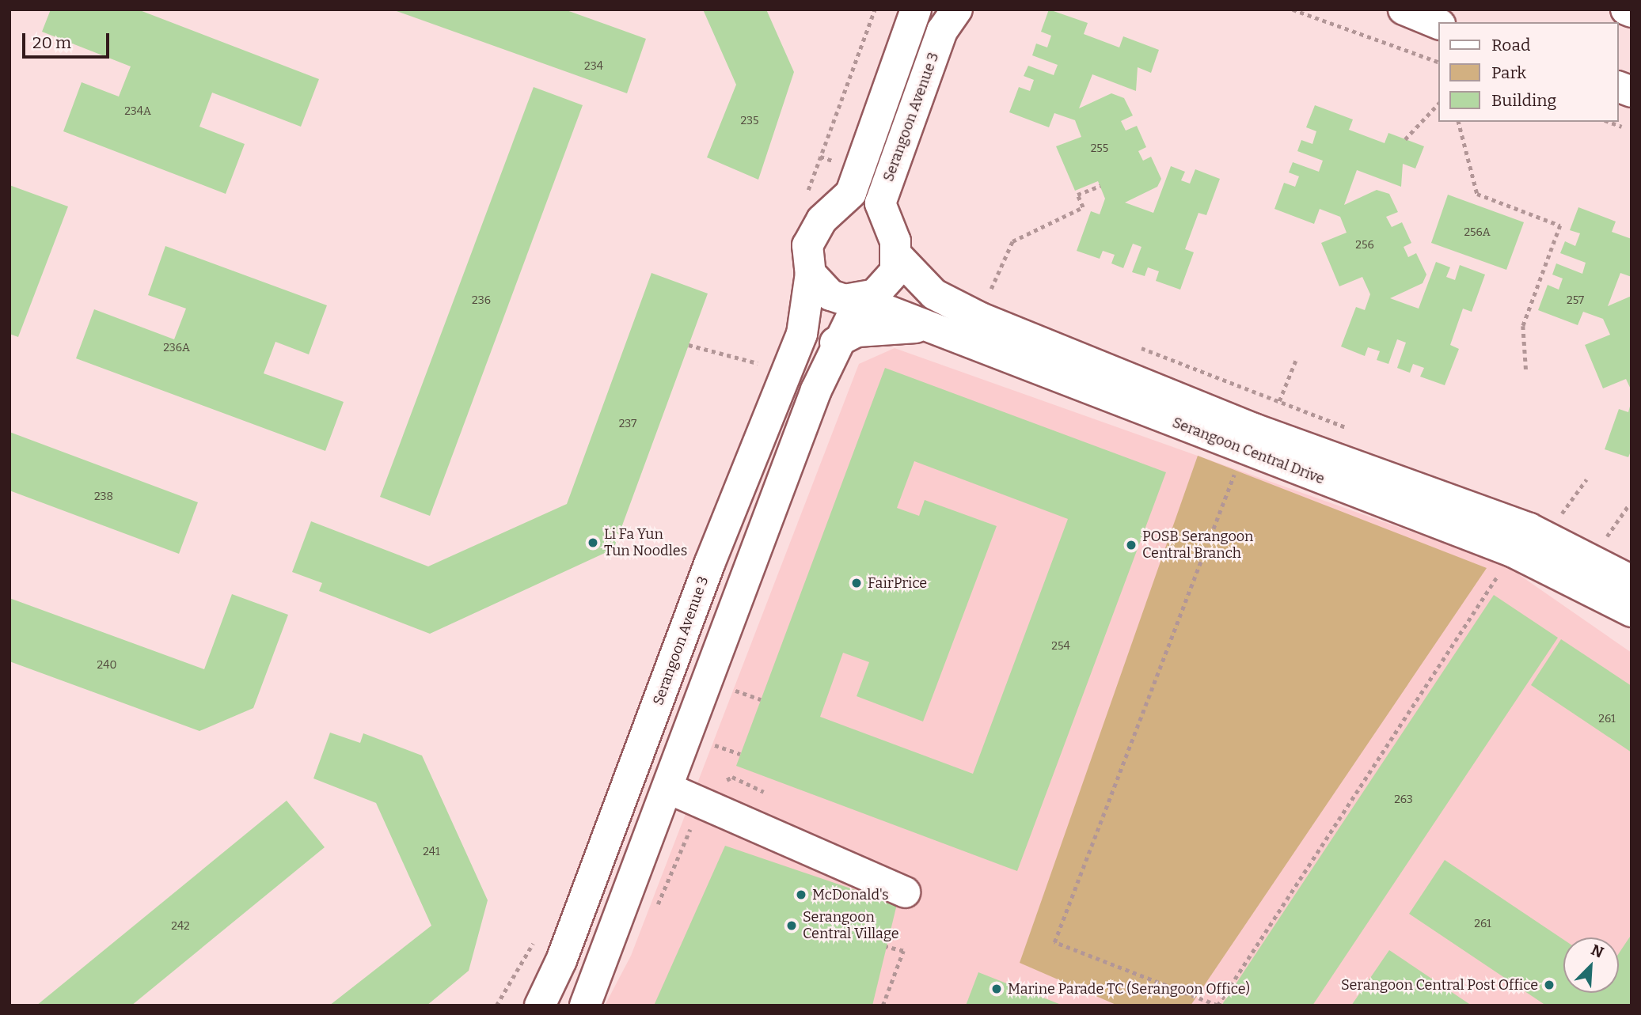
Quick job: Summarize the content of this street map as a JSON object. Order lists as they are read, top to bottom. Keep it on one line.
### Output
{"streets":{"street":["Serangoon Avenue 3","Serangoon Central Drive"]},"crossings":[["Serangoon Avenue 3","Serangoon Central Drive"]],"places":["Li Fa Yun Tun Noodles","POSB Serangoon Central Branch","FairPrice","McDonald's","Serangoon Central Village","Serangoon Central Post Office","Marine Parade TC (Serangoon Office)"],"house_numbers":["234","234A","235","255","256A","256","236","257","236A","237","238","254","240","261","263","241","261","242"],"legend":["Road","Park","Building"],"scale_bar":"20 m","north":"top right"}
